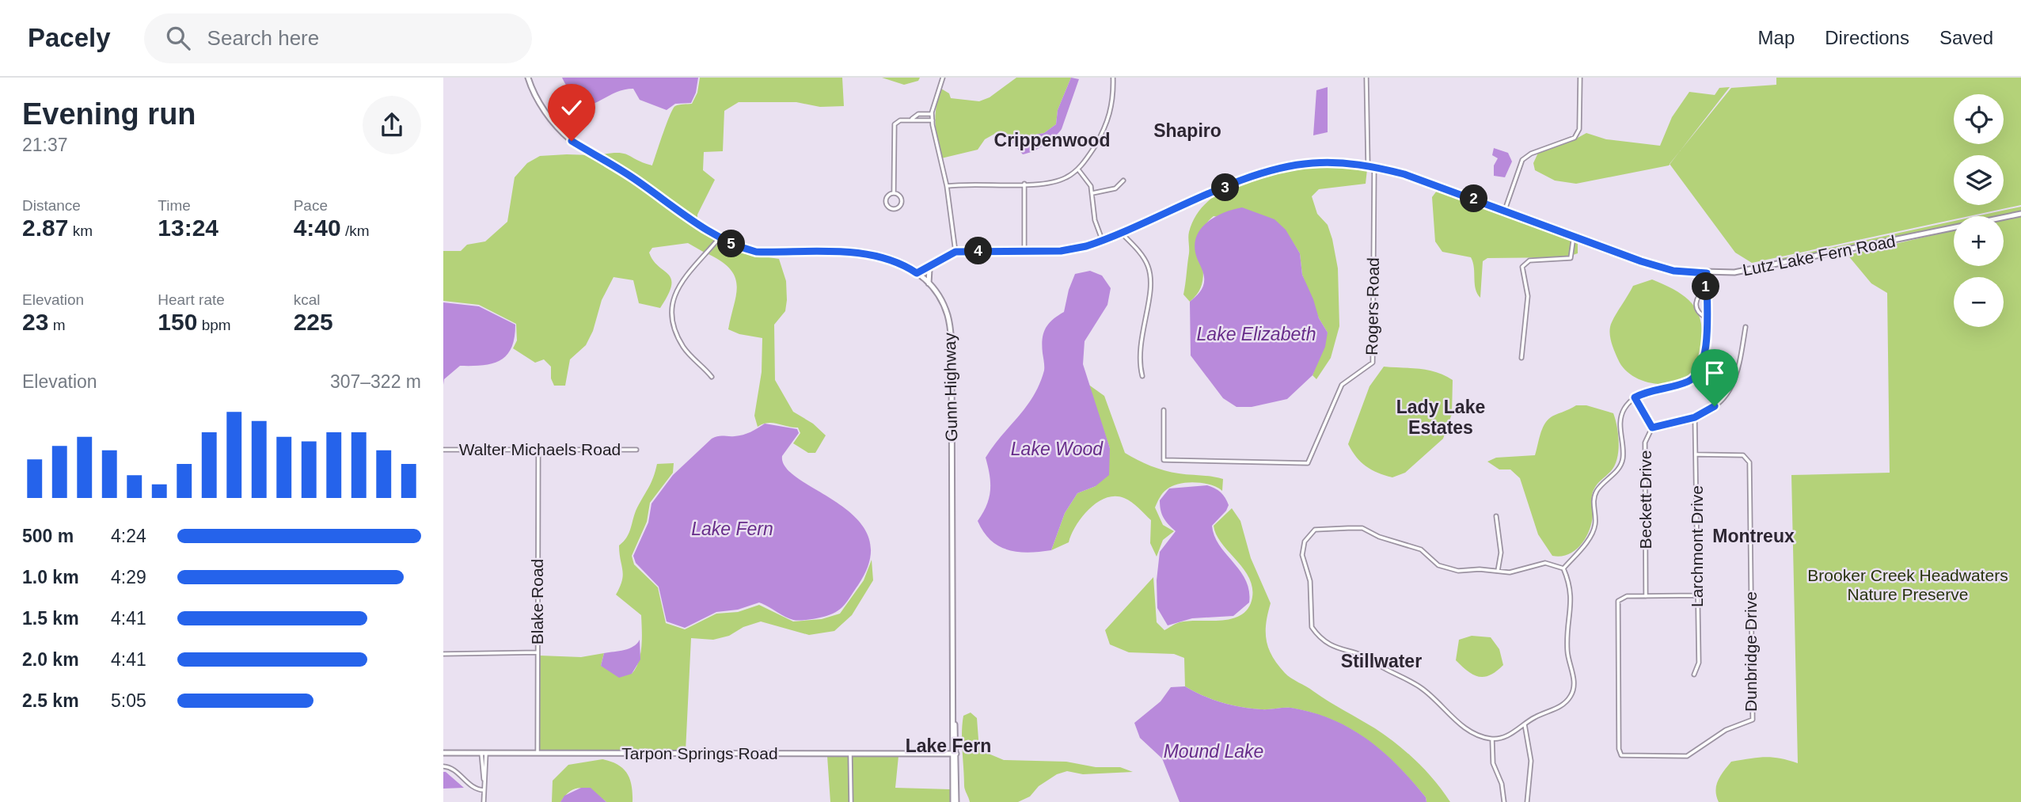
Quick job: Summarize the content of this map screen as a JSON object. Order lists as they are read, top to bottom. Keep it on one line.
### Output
{"streets":{"main road":["Lutz Lake Fern Road","Gunn Highway","Tarpon Springs Road"],"street":["Rogers Road","Walter Michaels Road","Beckett Drive","Larchmont Drive","Blake Road","Dunbridge Drive"]},"crossings":[["Lutz Lake Fern Road","Rogers Road"],["Lutz Lake Fern Road","Gunn Highway"],["Gunn Highway","Tarpon Springs Road"],["Walter Michaels Road","Blake Road"],["Beckett Drive","Larchmont Drive"],["Beckett Drive","Dunbridge Drive"],["Larchmont Drive","Dunbridge Drive"],["Blake Road","Tarpon Springs Road"]],"districts":["Shapiro","Crippenwood","Lady Lake Estates","Montreux","Stillwater","Lake Fern"],"water":["Lake Elizabeth","Lake Wood","Lake Fern","Mound Lake"],"parks":["Brooker Creek Headwaters Nature Preserve"],"page":{"header":"Pacely","search":"Search here","nav":["Map","Directions","Saved"],"heading":["Evening run","21:37"],"map_buttons":["+","−"],"stats":[["Distance","2.87 km"],["Time","13:24"],["Pace","4:40 /km"],["Elevation","23 m"],["Heart rate","150 bpm"],["kcal","225"]],"pins":["3","2","5","4","1"],"chart":["Elevation","307–322 m"],"list":[{"name":"500 m","note":"4:24"},{"name":"1.0 km","note":"4:29"},{"name":"1.5 km","note":"4:41"},{"name":"2.0 km","note":"4:41"},{"name":"2.5 km","note":"5:05"}]}}
